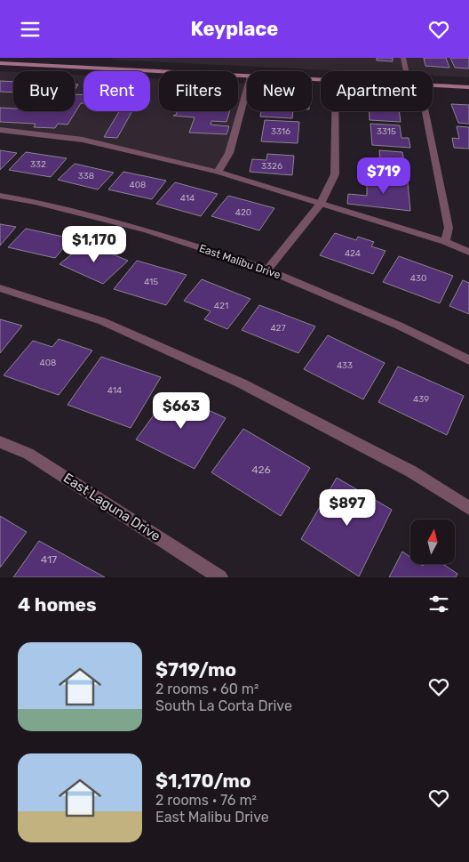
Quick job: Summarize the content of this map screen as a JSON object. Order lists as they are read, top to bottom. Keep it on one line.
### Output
{"streets":{"street":["East Malibu Drive","East Laguna Drive"]},"house_numbers":["3316","3315","332","3326","338","408","414","420","424","430","415","421","427","408","433","414","439","426","417"],"north":"top","page":{"header":"Keyplace","chip":["Buy","Rent","Filters","New","Apartment"],"price":["$719","$1,170","$663","$897"],"heading":"4 homes","list":[{"name":"$719/mo","note":"2 rooms · 60 m² · South La Corta Drive"},{"name":"$1,170/mo","note":"2 rooms · 76 m² · East Malibu Drive"}]}}
